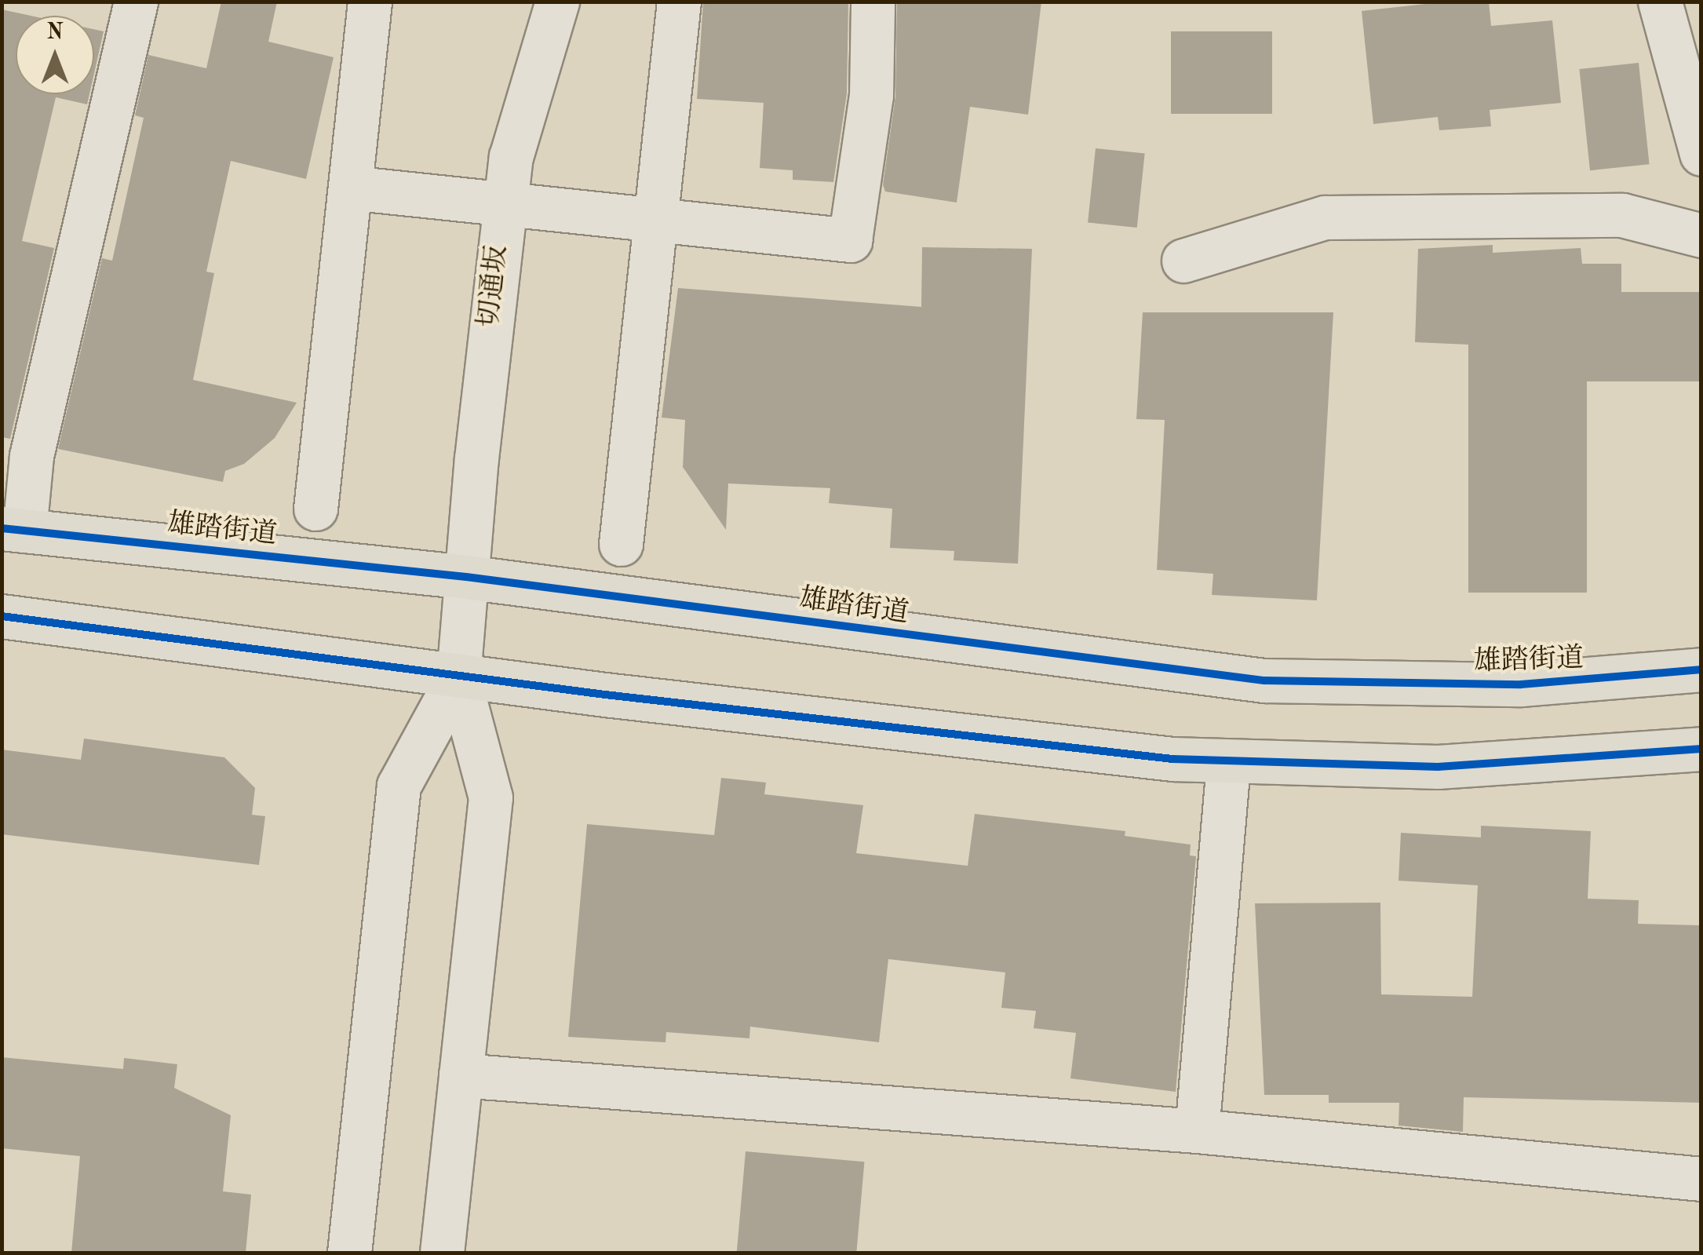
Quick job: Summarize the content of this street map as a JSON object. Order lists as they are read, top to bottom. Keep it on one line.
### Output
{"streets":{"main road":["雄踏街道"],"street":["切通坂"]},"crossings":[["切通坂","雄踏街道"]],"north":"top"}
